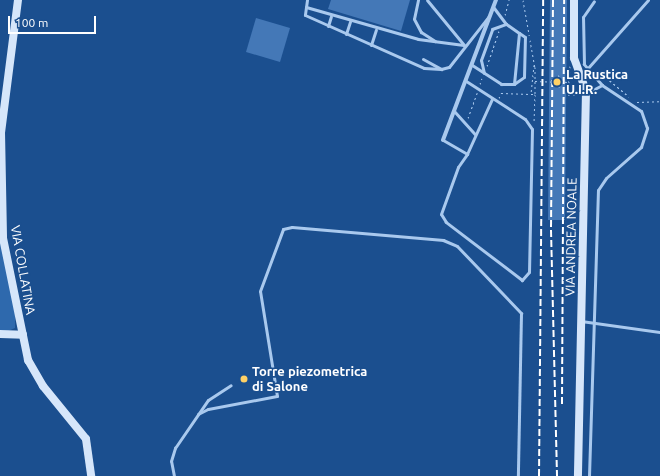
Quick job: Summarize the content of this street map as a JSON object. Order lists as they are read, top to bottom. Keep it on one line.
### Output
{"streets":{"street":["VIA ANDREA NOALE","VIA COLLATINA"]},"places":["La Rustica U.I.R.","Torre piezometrica di Salone"],"scale_bar":"100 m"}
